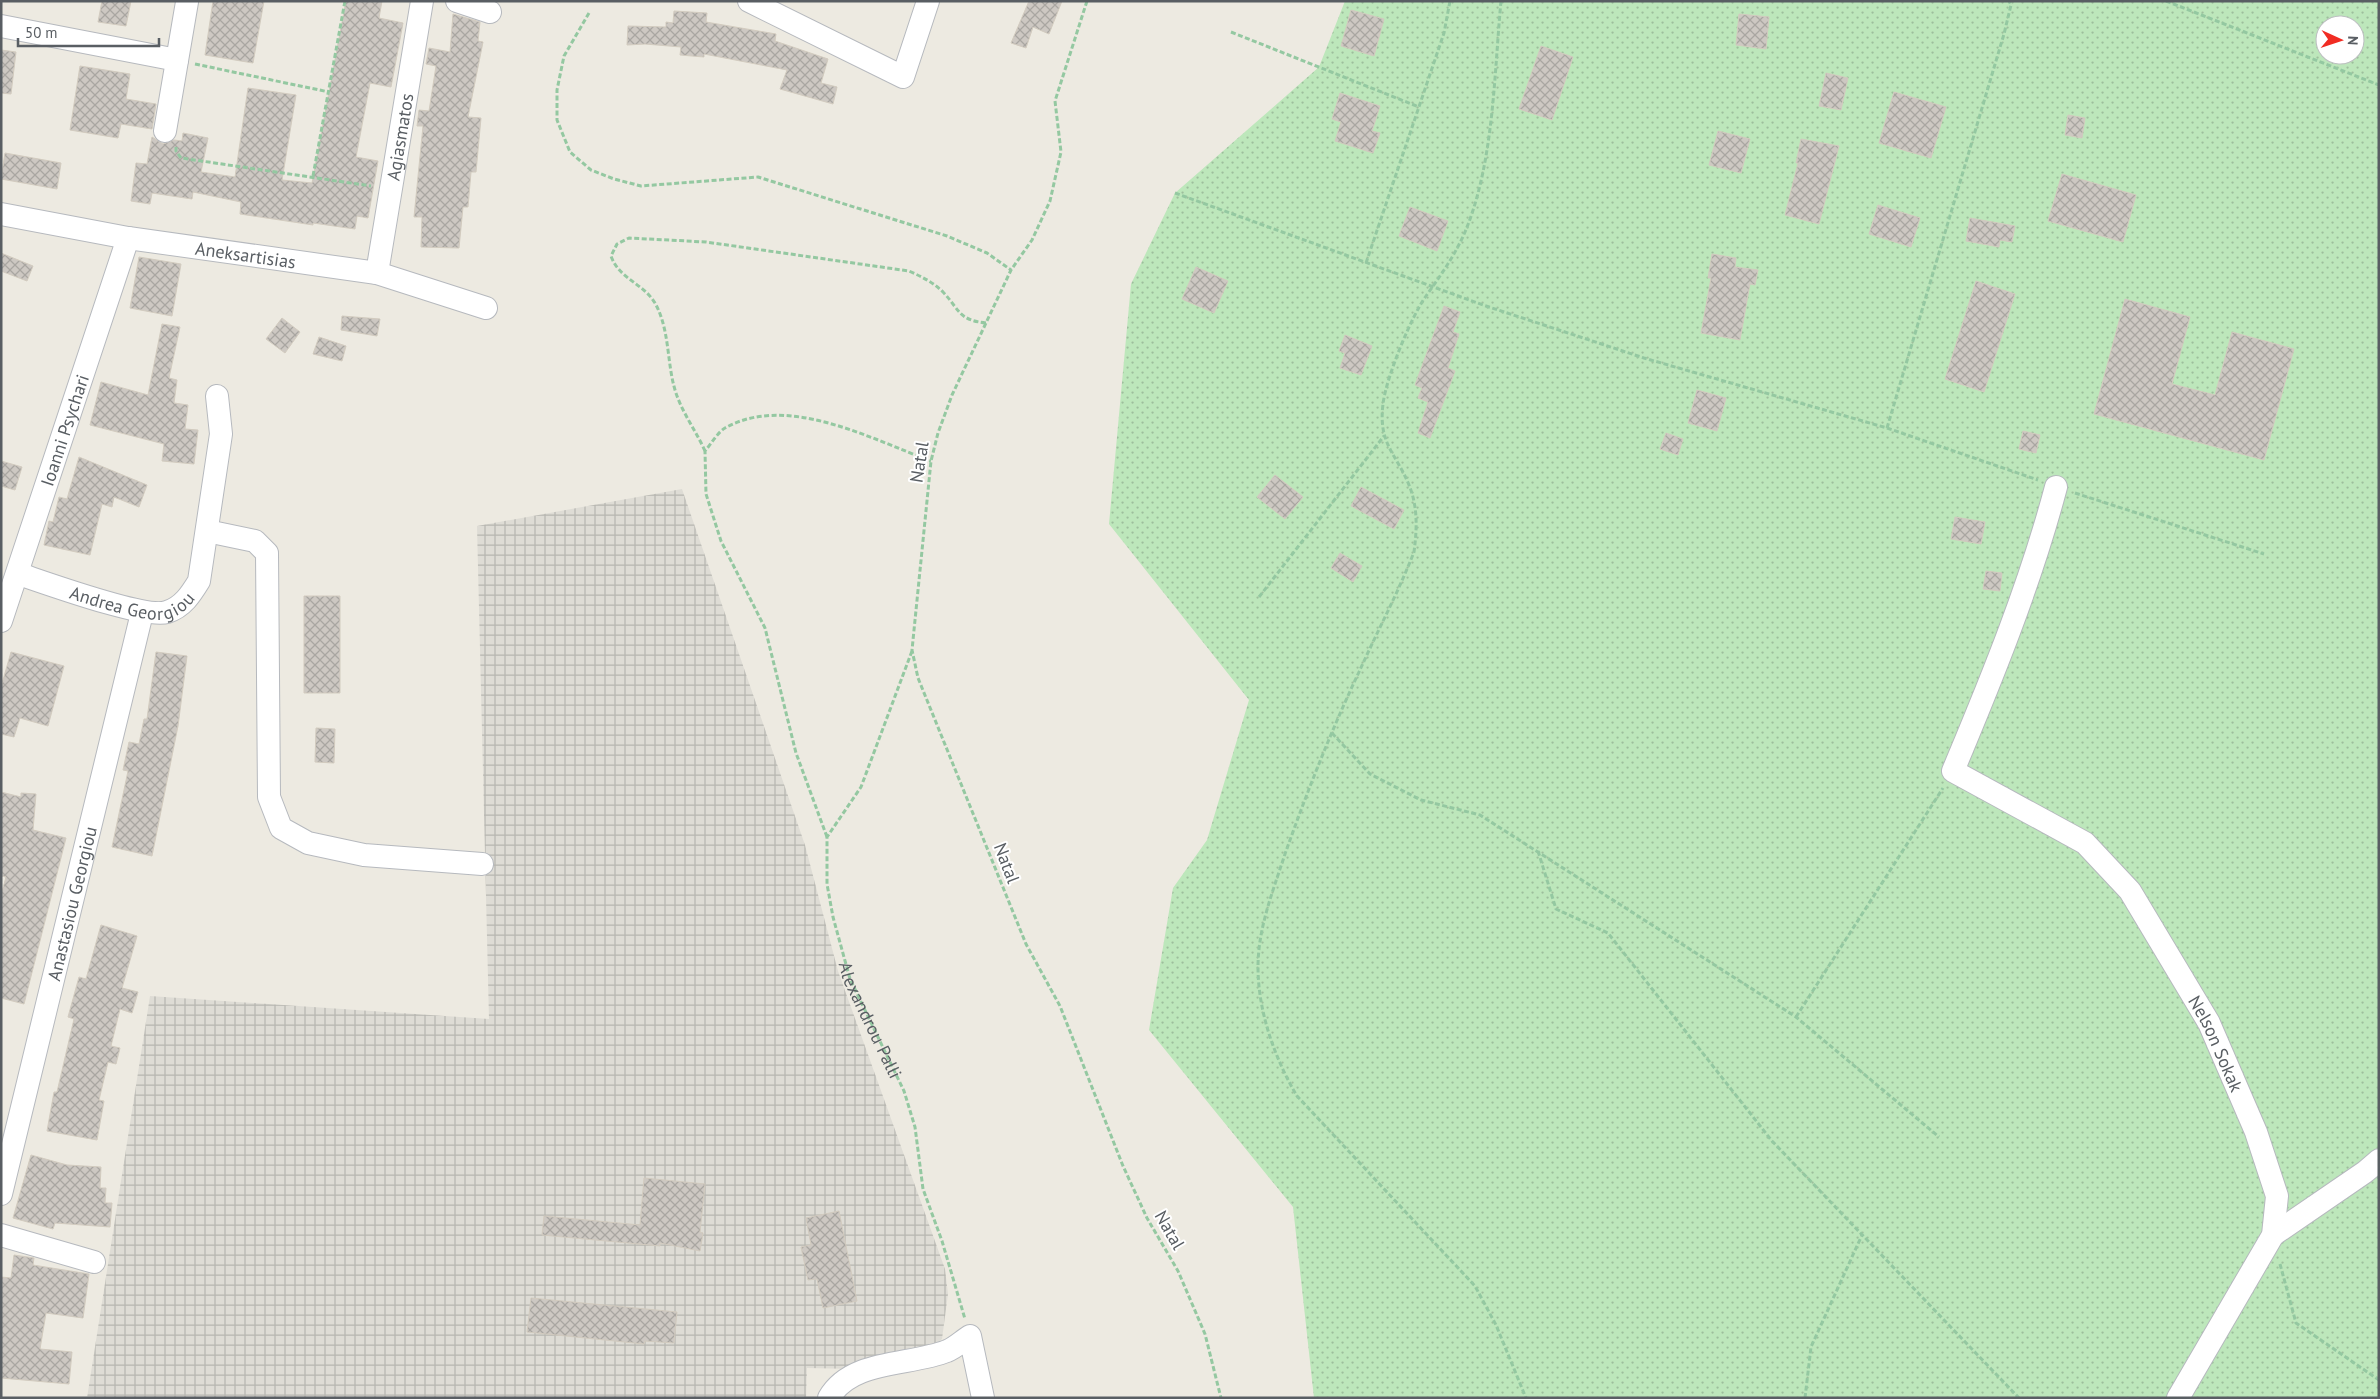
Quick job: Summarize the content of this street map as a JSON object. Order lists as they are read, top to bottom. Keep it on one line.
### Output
{"streets":{"street":["Agiasmatos","Aneksartisias","Ioanni Psychari","Andrea Georgiou","Anastasiou Georgiou","Nelson Sokak"],"path":["Natal","Alexandrou Palli"]},"crossings":[["Agiasmatos","Aneksartisias"],["Aneksartisias","Ioanni Psychari"],["Ioanni Psychari","Andrea Georgiou"],["Andrea Georgiou","Anastasiou Georgiou"]],"scale_bar":"50 m","north":"right"}
